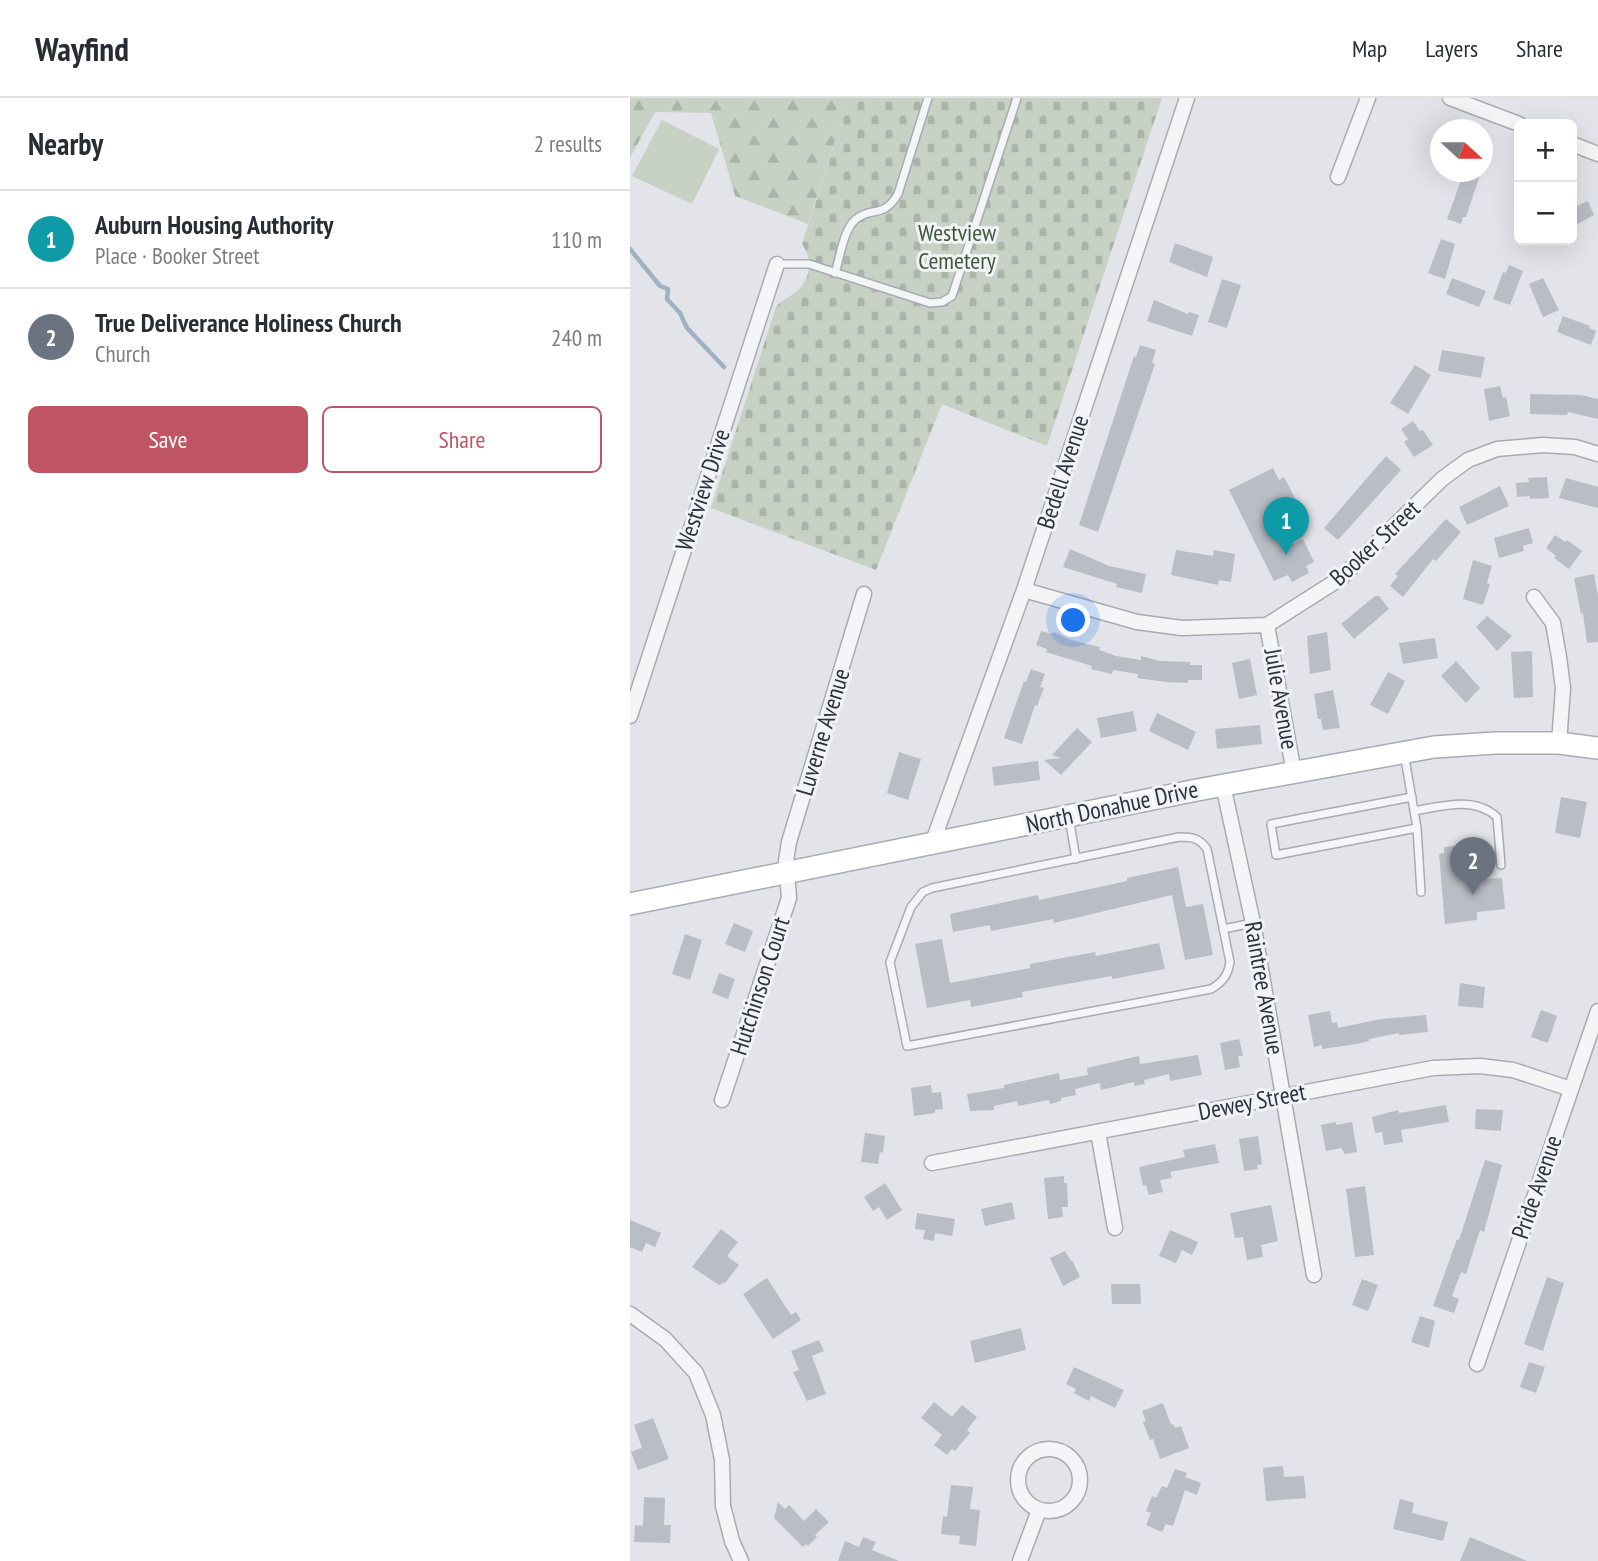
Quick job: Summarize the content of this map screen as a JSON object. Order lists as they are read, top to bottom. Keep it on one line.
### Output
{"streets":{"street":["Bedell Avenue","Westview Drive","Booker Street","Julie Avenue","Luverne Avenue","North Donahue Drive","Hutchinson Court","Raintree Avenue","Dewey Street","Pride Avenue"]},"crossings":[["Bedell Avenue","North Donahue Drive"],["Booker Street","Julie Avenue"],["Julie Avenue","North Donahue Drive"],["Luverne Avenue","North Donahue Drive"],["Luverne Avenue","Hutchinson Court"],["North Donahue Drive","Hutchinson Court"],["North Donahue Drive","Raintree Avenue"],["Raintree Avenue","Dewey Street"],["Dewey Street","Pride Avenue"]],"parks":["Westview Cemetery"],"north":"right","page":{"header":"Wayfind","nav":["Map","Layers","Share"],"heading":["Nearby","2 results"],"map_buttons":["+","−"],"list":[{"mark":"1","name":"Auburn Housing Authority","note":"Place · Booker Street","value":"110 m"},{"mark":"2","name":"True Deliverance Holiness Church","note":"Church","value":"240 m"}],"buttons":["Save","Share"],"pins":["1","2"]}}
